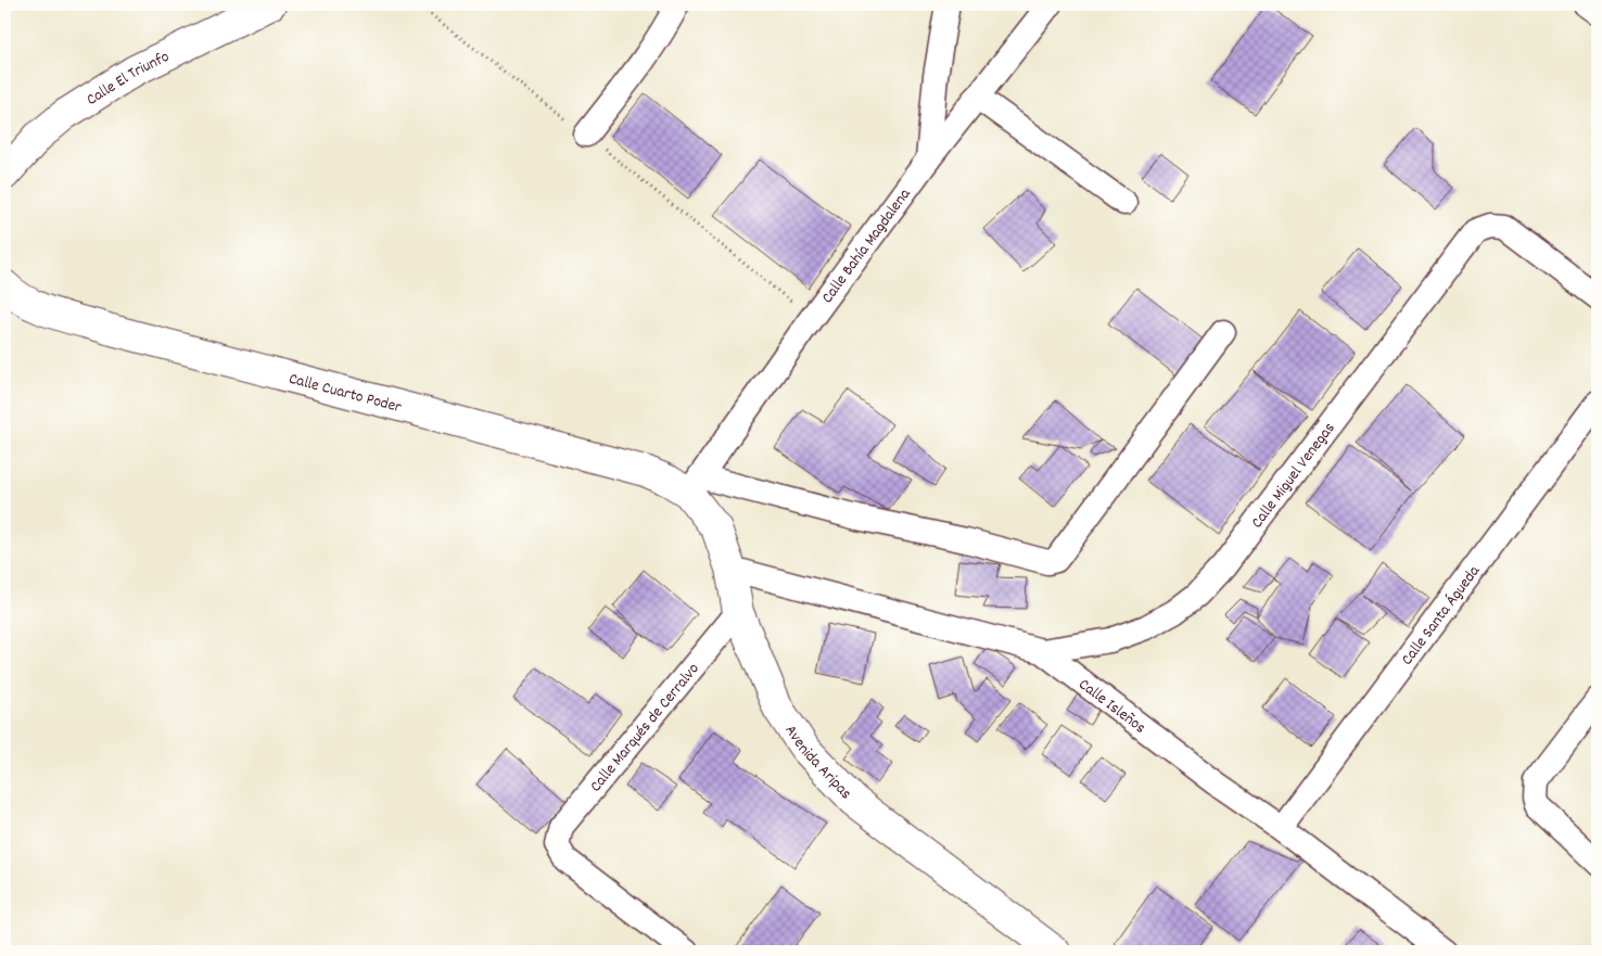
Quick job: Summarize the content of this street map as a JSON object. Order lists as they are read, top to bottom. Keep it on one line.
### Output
{"streets":{"street":["Calle El Triunfo","Calle Bahía Magdalena","Calle Cuarto Poder","Calle Miguel Venegas","Calle Santa Águeda","Calle Isleños","Calle Marqués de Cerralvo","Avenida Aripas"]},"crossings":[["Calle Bahía Magdalena","Calle Cuarto Poder"],["Calle Bahía Magdalena","Avenida Aripas"],["Calle Cuarto Poder","Avenida Aripas"],["Calle Miguel Venegas","Calle Isleños"],["Calle Santa Águeda","Calle Isleños"],["Calle Isleños","Avenida Aripas"],["Calle Marqués de Cerralvo","Avenida Aripas"]]}
